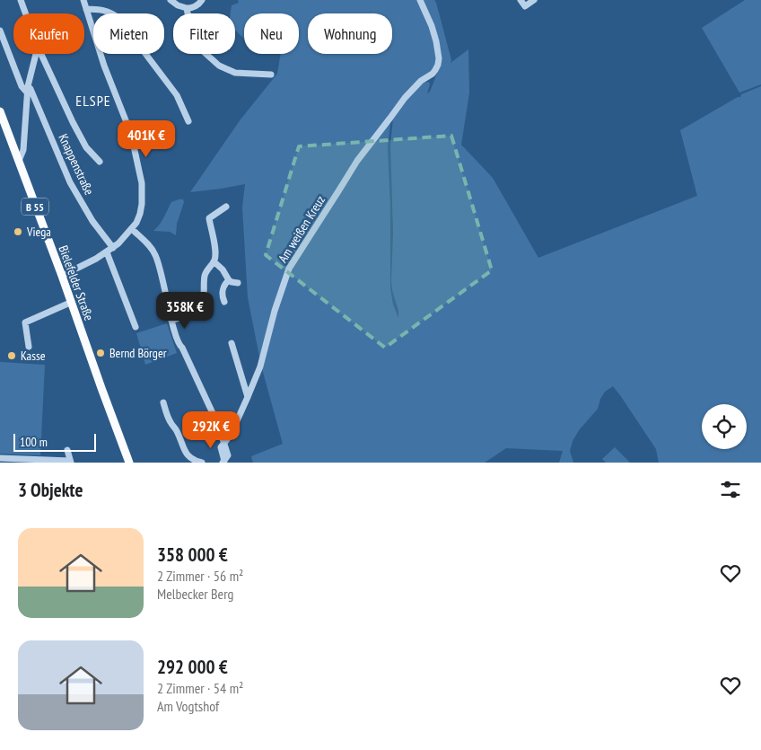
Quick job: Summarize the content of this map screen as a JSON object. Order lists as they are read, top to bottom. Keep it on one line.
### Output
{"streets":{"main road":["B 55","Bielefelder Straße"],"street":["Knappenstraße","Am weißen Kreuz"]},"districts":["ELSPE"],"places":["Viega","Bernd Börger","Kasse"],"scale_bar":"100 m","page":{"chip":["Kaufen","Mieten","Filter","Neu","Wohnung"],"price":["401K €","358K €","292K €"],"scale":"100 m","heading":"3 Objekte","list":[{"name":"358 000 €","note":"2 Zimmer · 56 m² · Melbecker Berg"},{"name":"292 000 €","note":"2 Zimmer · 54 m² · Am Vogtshof"}]}}
